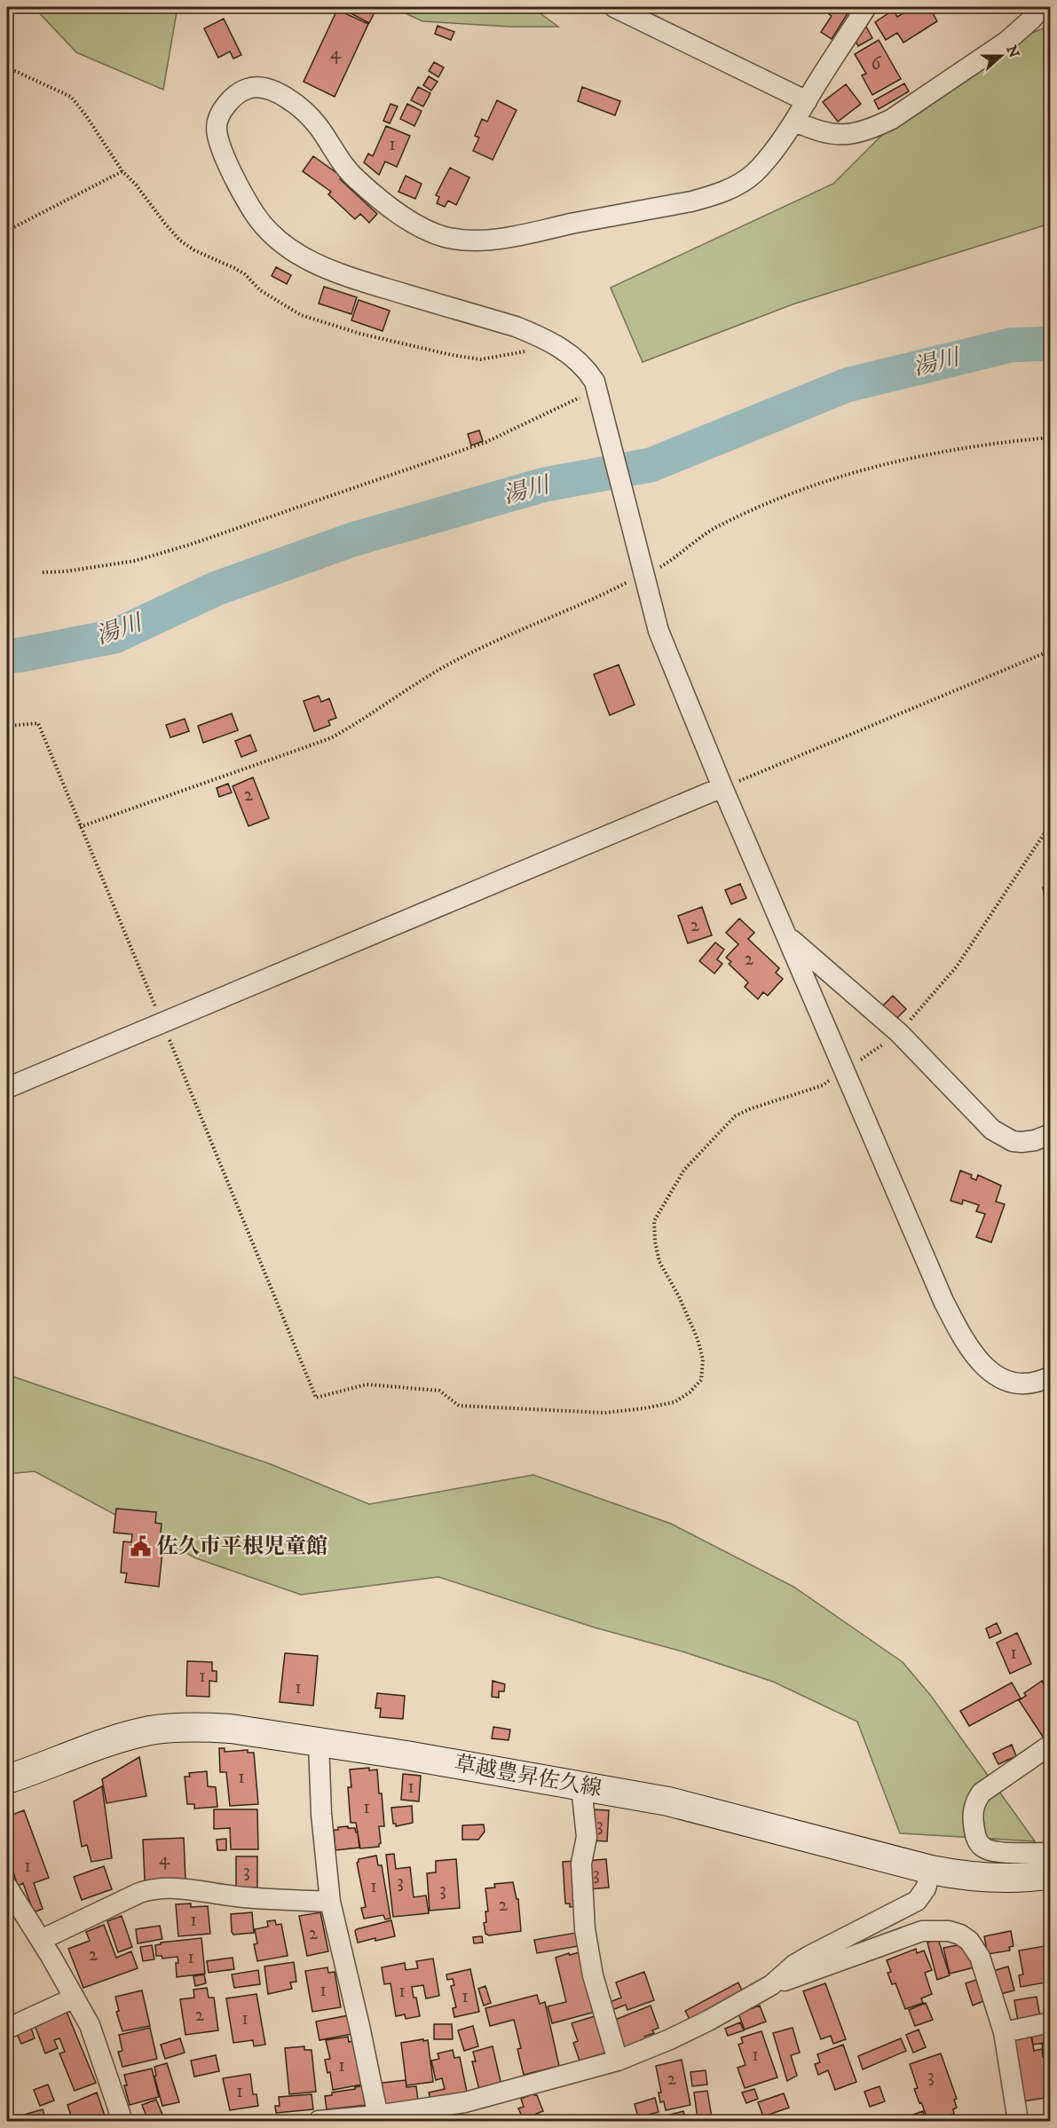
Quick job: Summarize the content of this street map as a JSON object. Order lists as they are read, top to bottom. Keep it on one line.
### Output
{"streets":{"main road":["草越豊昇佐久線"]},"water":["湯川"],"places":{"public building":["佐久市平根児童館"]},"house_numbers":["4","6","1","2","2","2","1","1","1","1","1","1","3","4","1","3","3","3","1","3","2","1","2","2","1","1","1","1","2","1","1","1","3","2","1"],"north":"right"}
